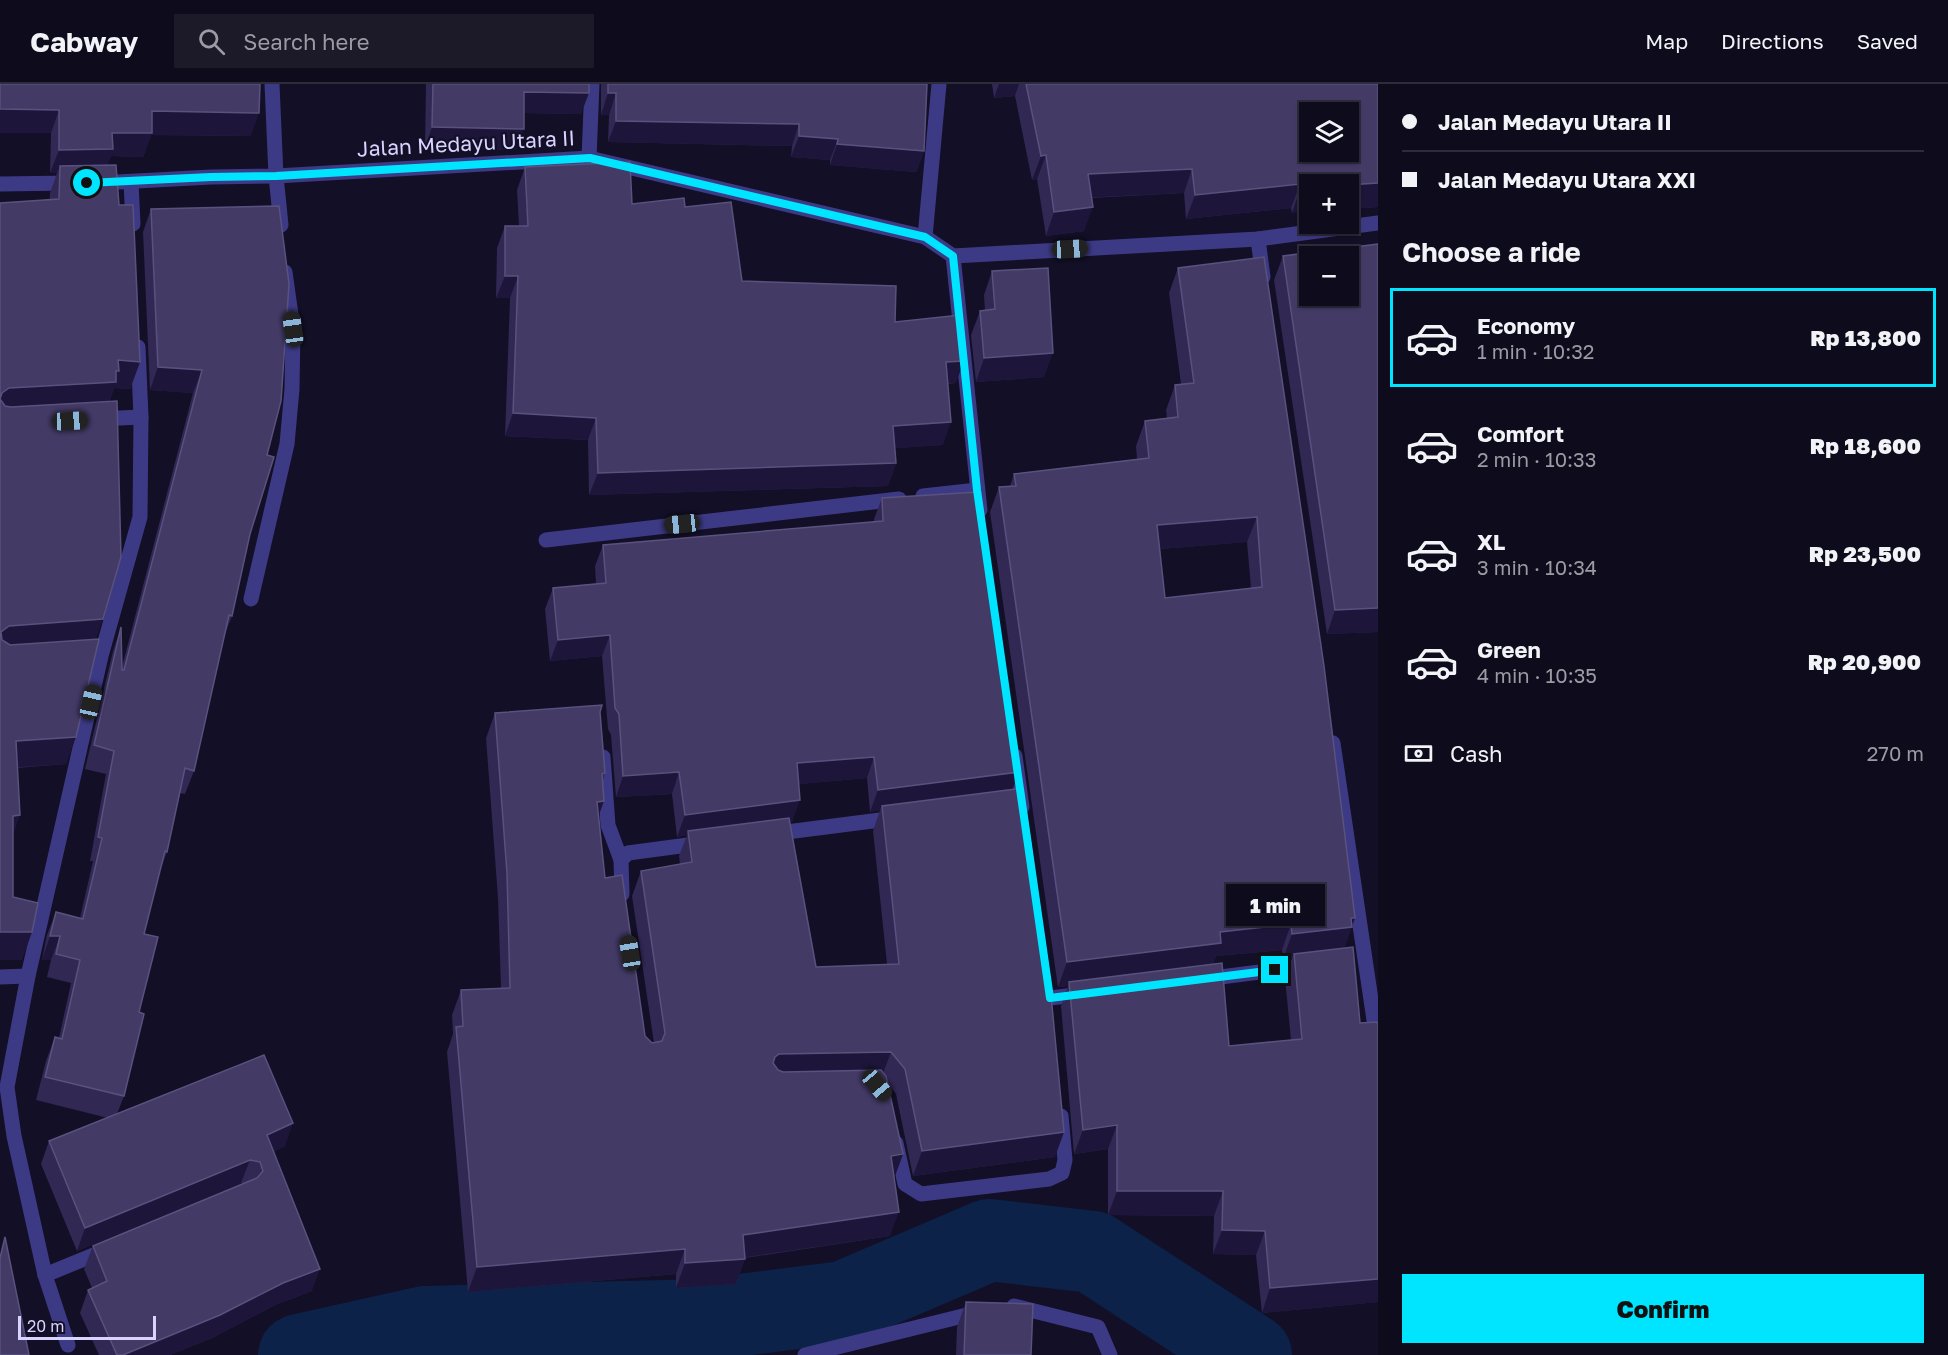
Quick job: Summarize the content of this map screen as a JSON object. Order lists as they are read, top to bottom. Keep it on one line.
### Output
{"streets":{"street":["Jalan Medayu Utara II"]},"scale_bar":"20 m","page":{"header":"Cabway","search":"Search here","nav":["Map","Directions","Saved"],"banner":["Jalan Medayu Utara II","Jalan Medayu Utara XXI"],"map_buttons":["+","−"],"heading":"Choose a ride","list":[{"name":"Economy","note":"1 min · 10:32","value":"Rp 13,800"},{"name":"Comfort","note":"2 min · 10:33","value":"Rp 18,600"},{"name":"XL","note":"3 min · 10:34","value":"Rp 23,500"},{"name":"Green","note":"4 min · 10:35","value":"Rp 20,900"}],"pay":["Cash","270 m"],"bubble":"1 min","buttons":"Confirm","scale":"20 m"}}
